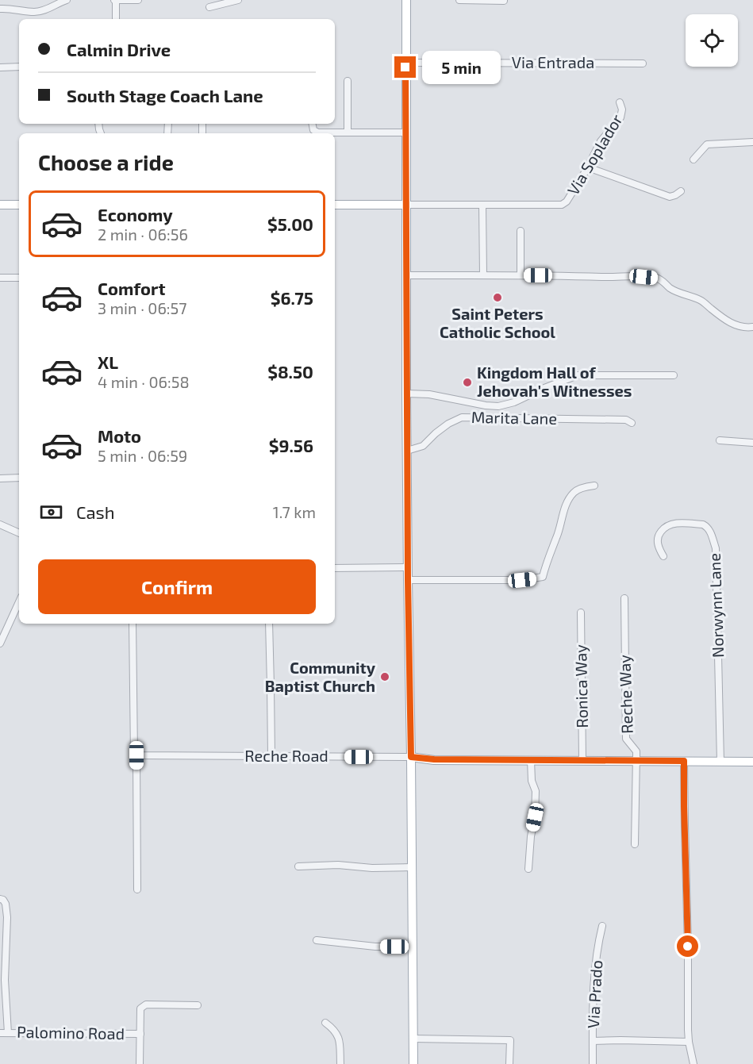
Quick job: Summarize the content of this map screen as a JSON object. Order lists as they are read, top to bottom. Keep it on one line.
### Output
{"streets":{"main road":["Reche Road"],"street":["Via Entrada","Via Soplador","Marita Lane","Norwynn Lane","Ronica Way","Reche Way","Via Prado","Palomino Road"]},"crossings":[["Norwynn Lane","Reche Road"],["Ronica Way","Reche Road"],["Reche Way","Reche Road"]],"places":["Saint Peters Catholic School","Kingdom Hall of Jehovah's Witnesses","Community Baptist Church"],"page":{"banner":["Calmin Drive","South Stage Coach Lane"],"bubble":"5 min","heading":"Choose a ride","list":[{"name":"Economy","note":"2 min · 06:56","value":"$5.00"},{"name":"Comfort","note":"3 min · 06:57","value":"$6.75"},{"name":"XL","note":"4 min · 06:58","value":"$8.50"},{"name":"Moto","note":"5 min · 06:59","value":"$9.56"}],"pay":["Cash","1.7 km"],"buttons":"Confirm"}}
